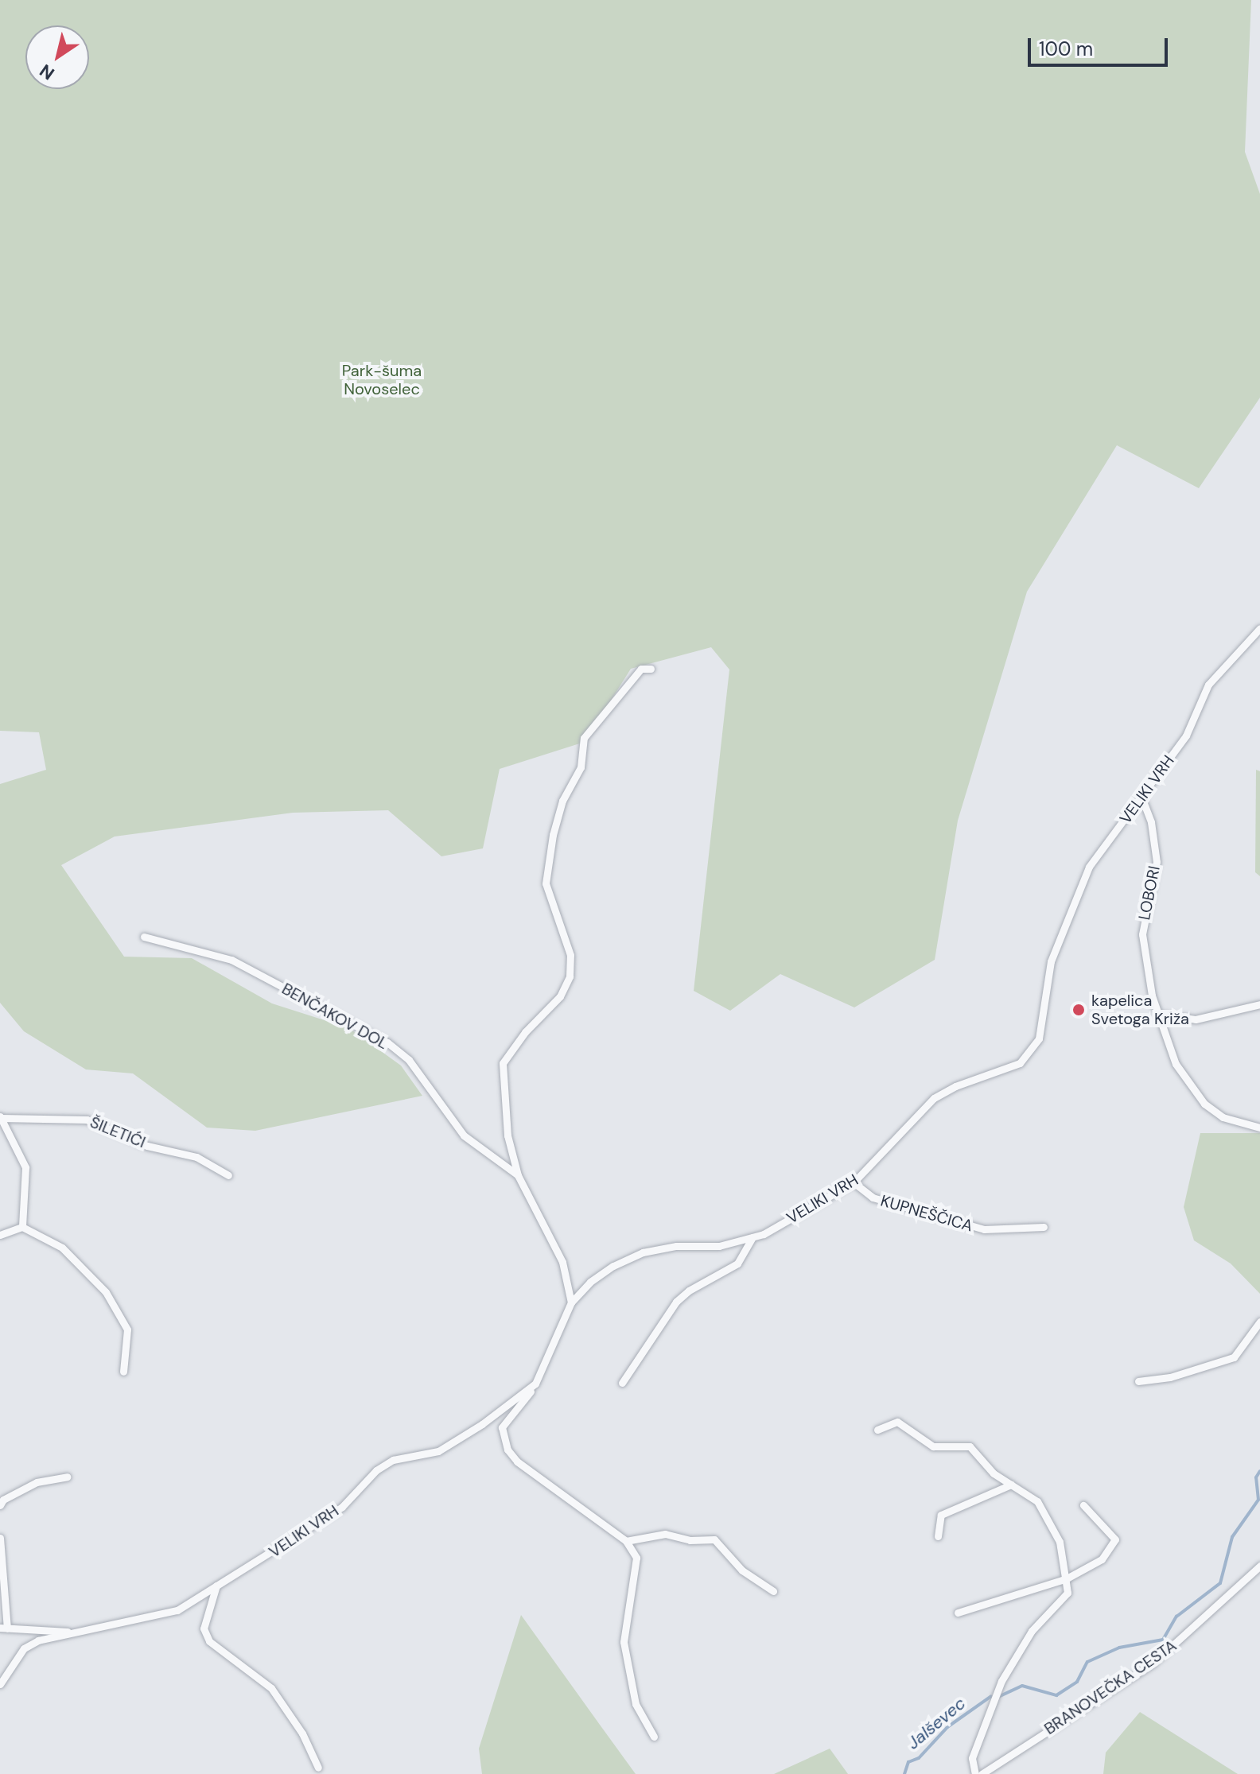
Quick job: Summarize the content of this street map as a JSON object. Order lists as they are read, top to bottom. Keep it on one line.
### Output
{"streets":{"street":["VELIKI VRH","LOBORI","BENČAKOV DOL","ŠILETIĆI","KUPNEŠČICA","BRANOVEČKA CESTA"]},"crossings":[["VELIKI VRH","LOBORI"],["VELIKI VRH","KUPNEŠČICA"]],"water":["Jalševec"],"parks":["Park-šuma Novoselec"],"places":["kapelica Svetoga Križa"],"scale_bar":"100 m","north":"bottom left"}
